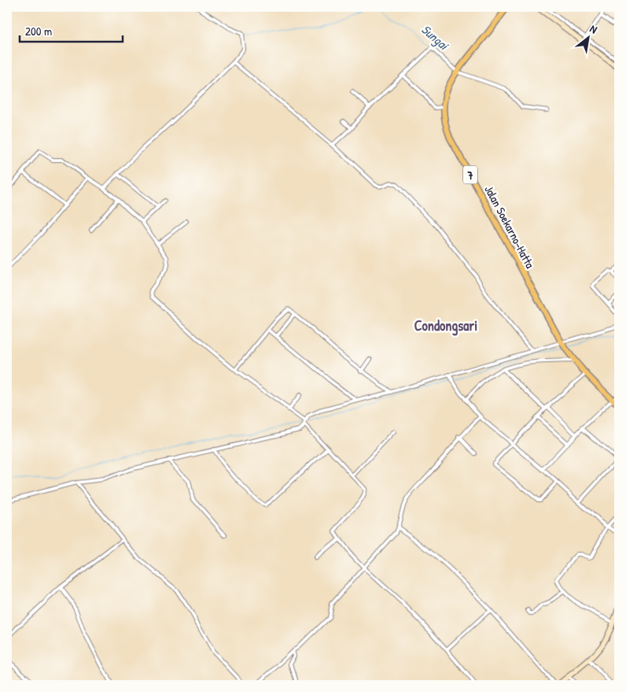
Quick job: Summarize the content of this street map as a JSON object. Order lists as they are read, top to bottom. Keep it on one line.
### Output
{"streets":{"highway":["7","Jalan Soekarno-Hatta"]},"districts":["Condongsari"],"water":["Sungai"],"scale_bar":"200 m","north":"top right"}
